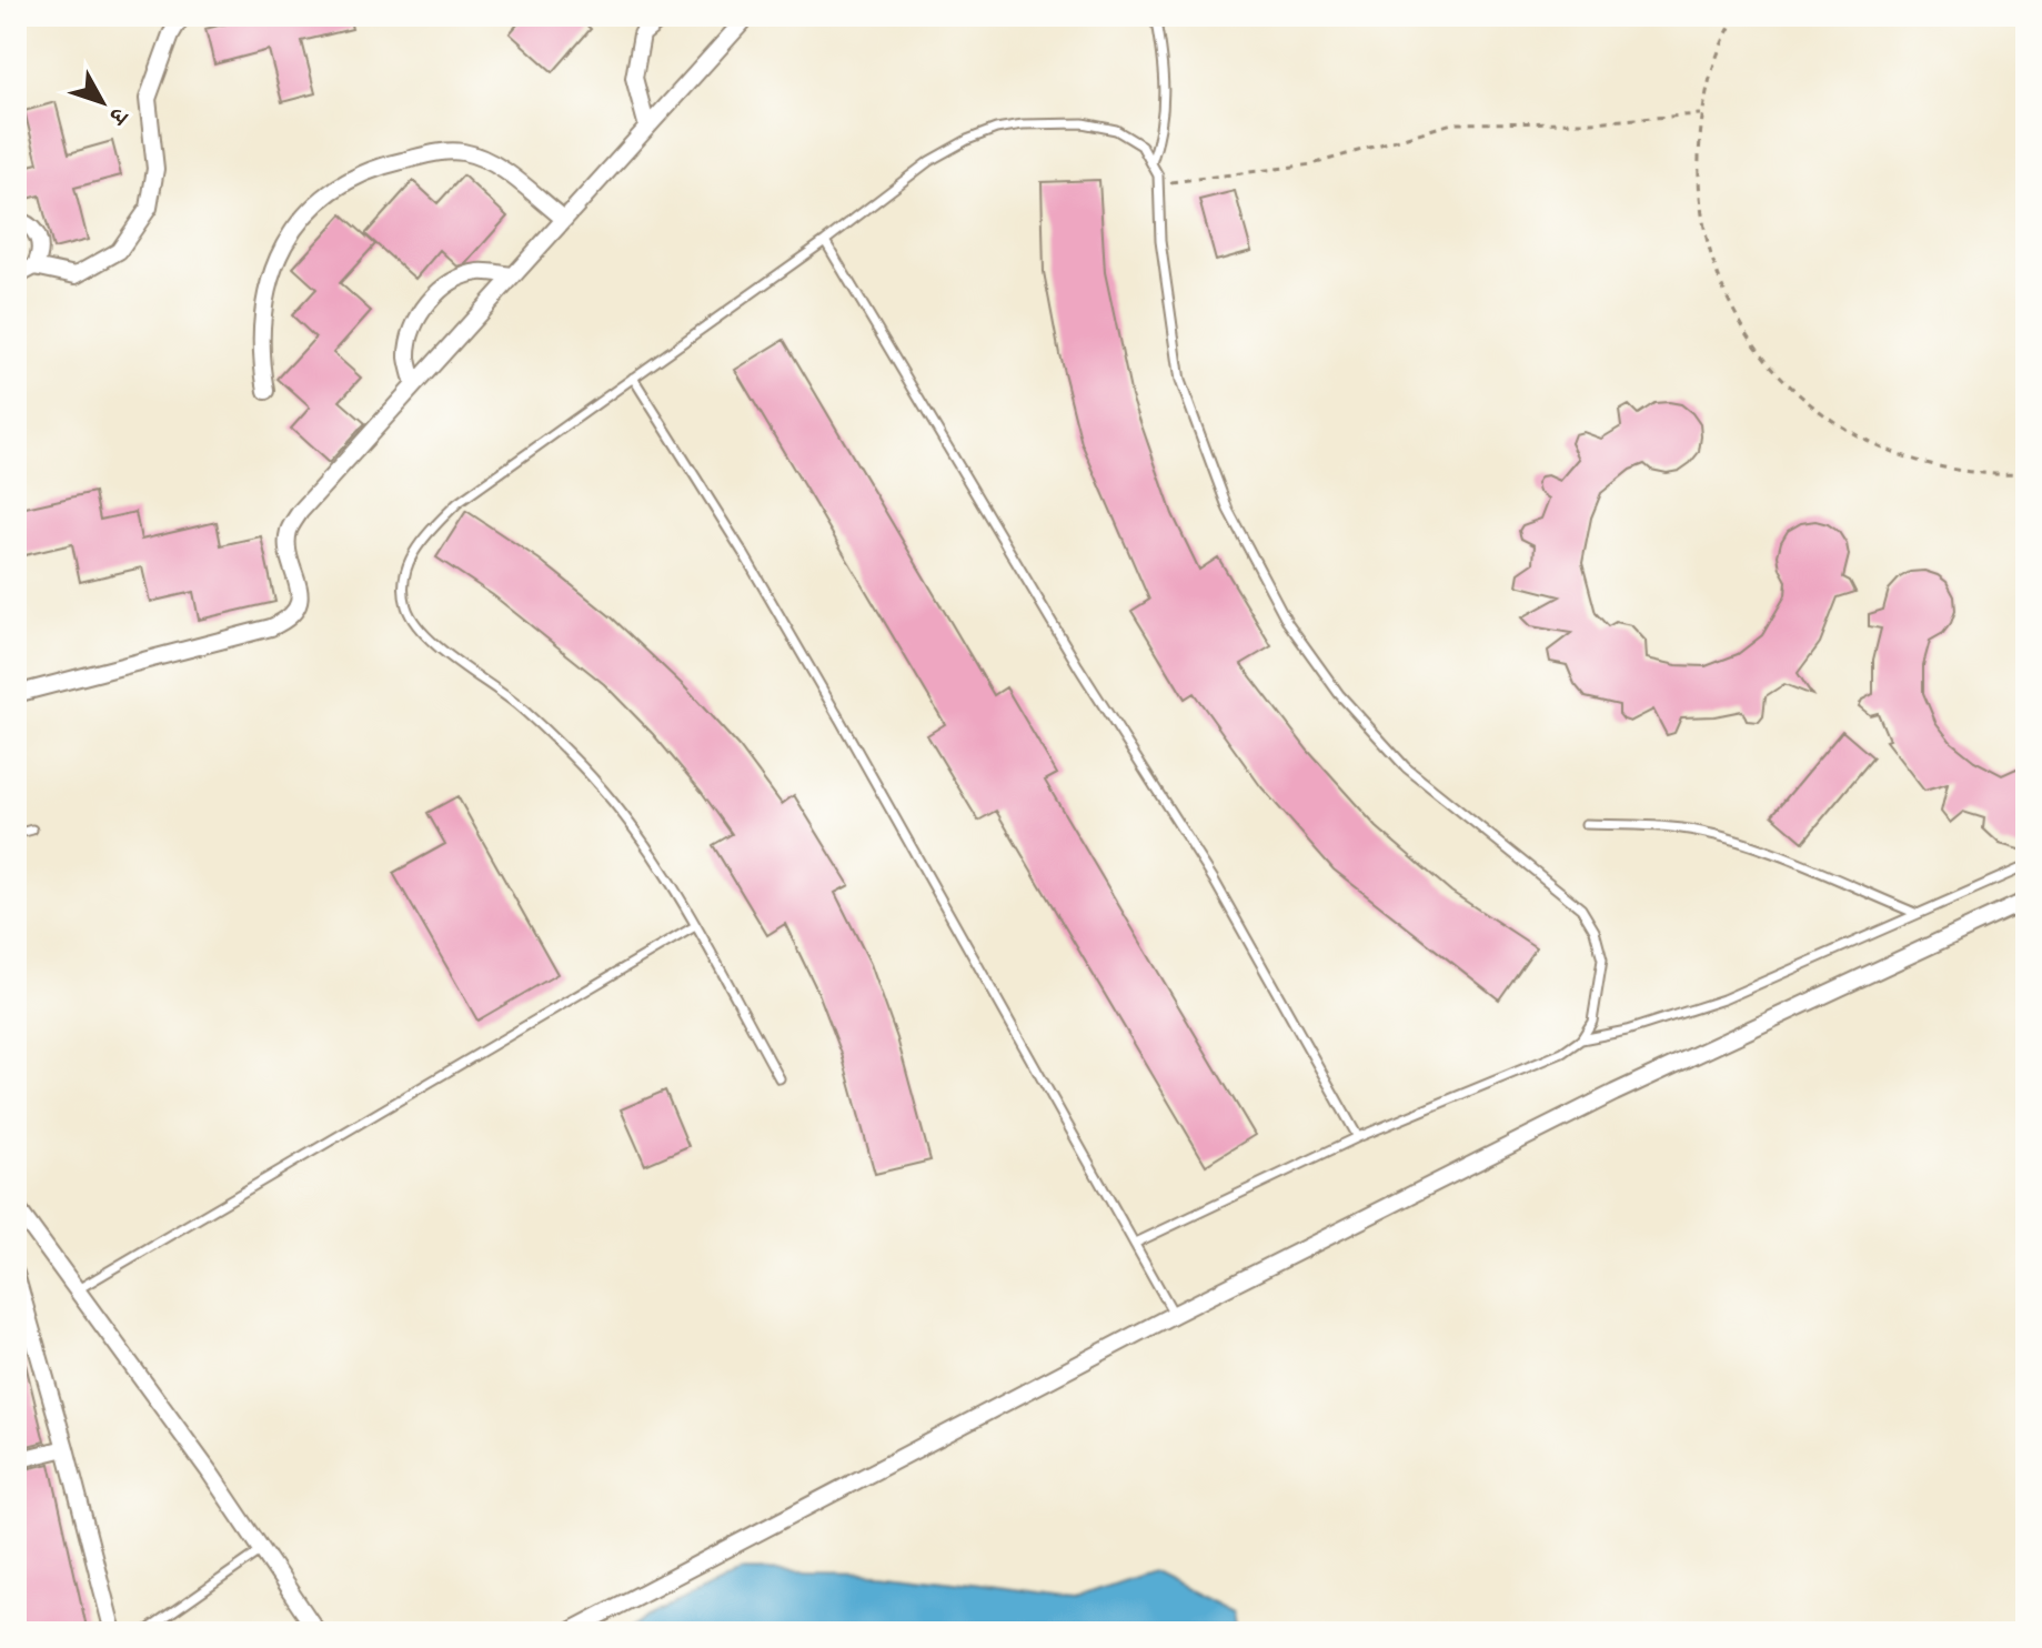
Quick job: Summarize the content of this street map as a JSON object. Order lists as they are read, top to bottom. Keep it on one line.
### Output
{"north":"bottom right"}
